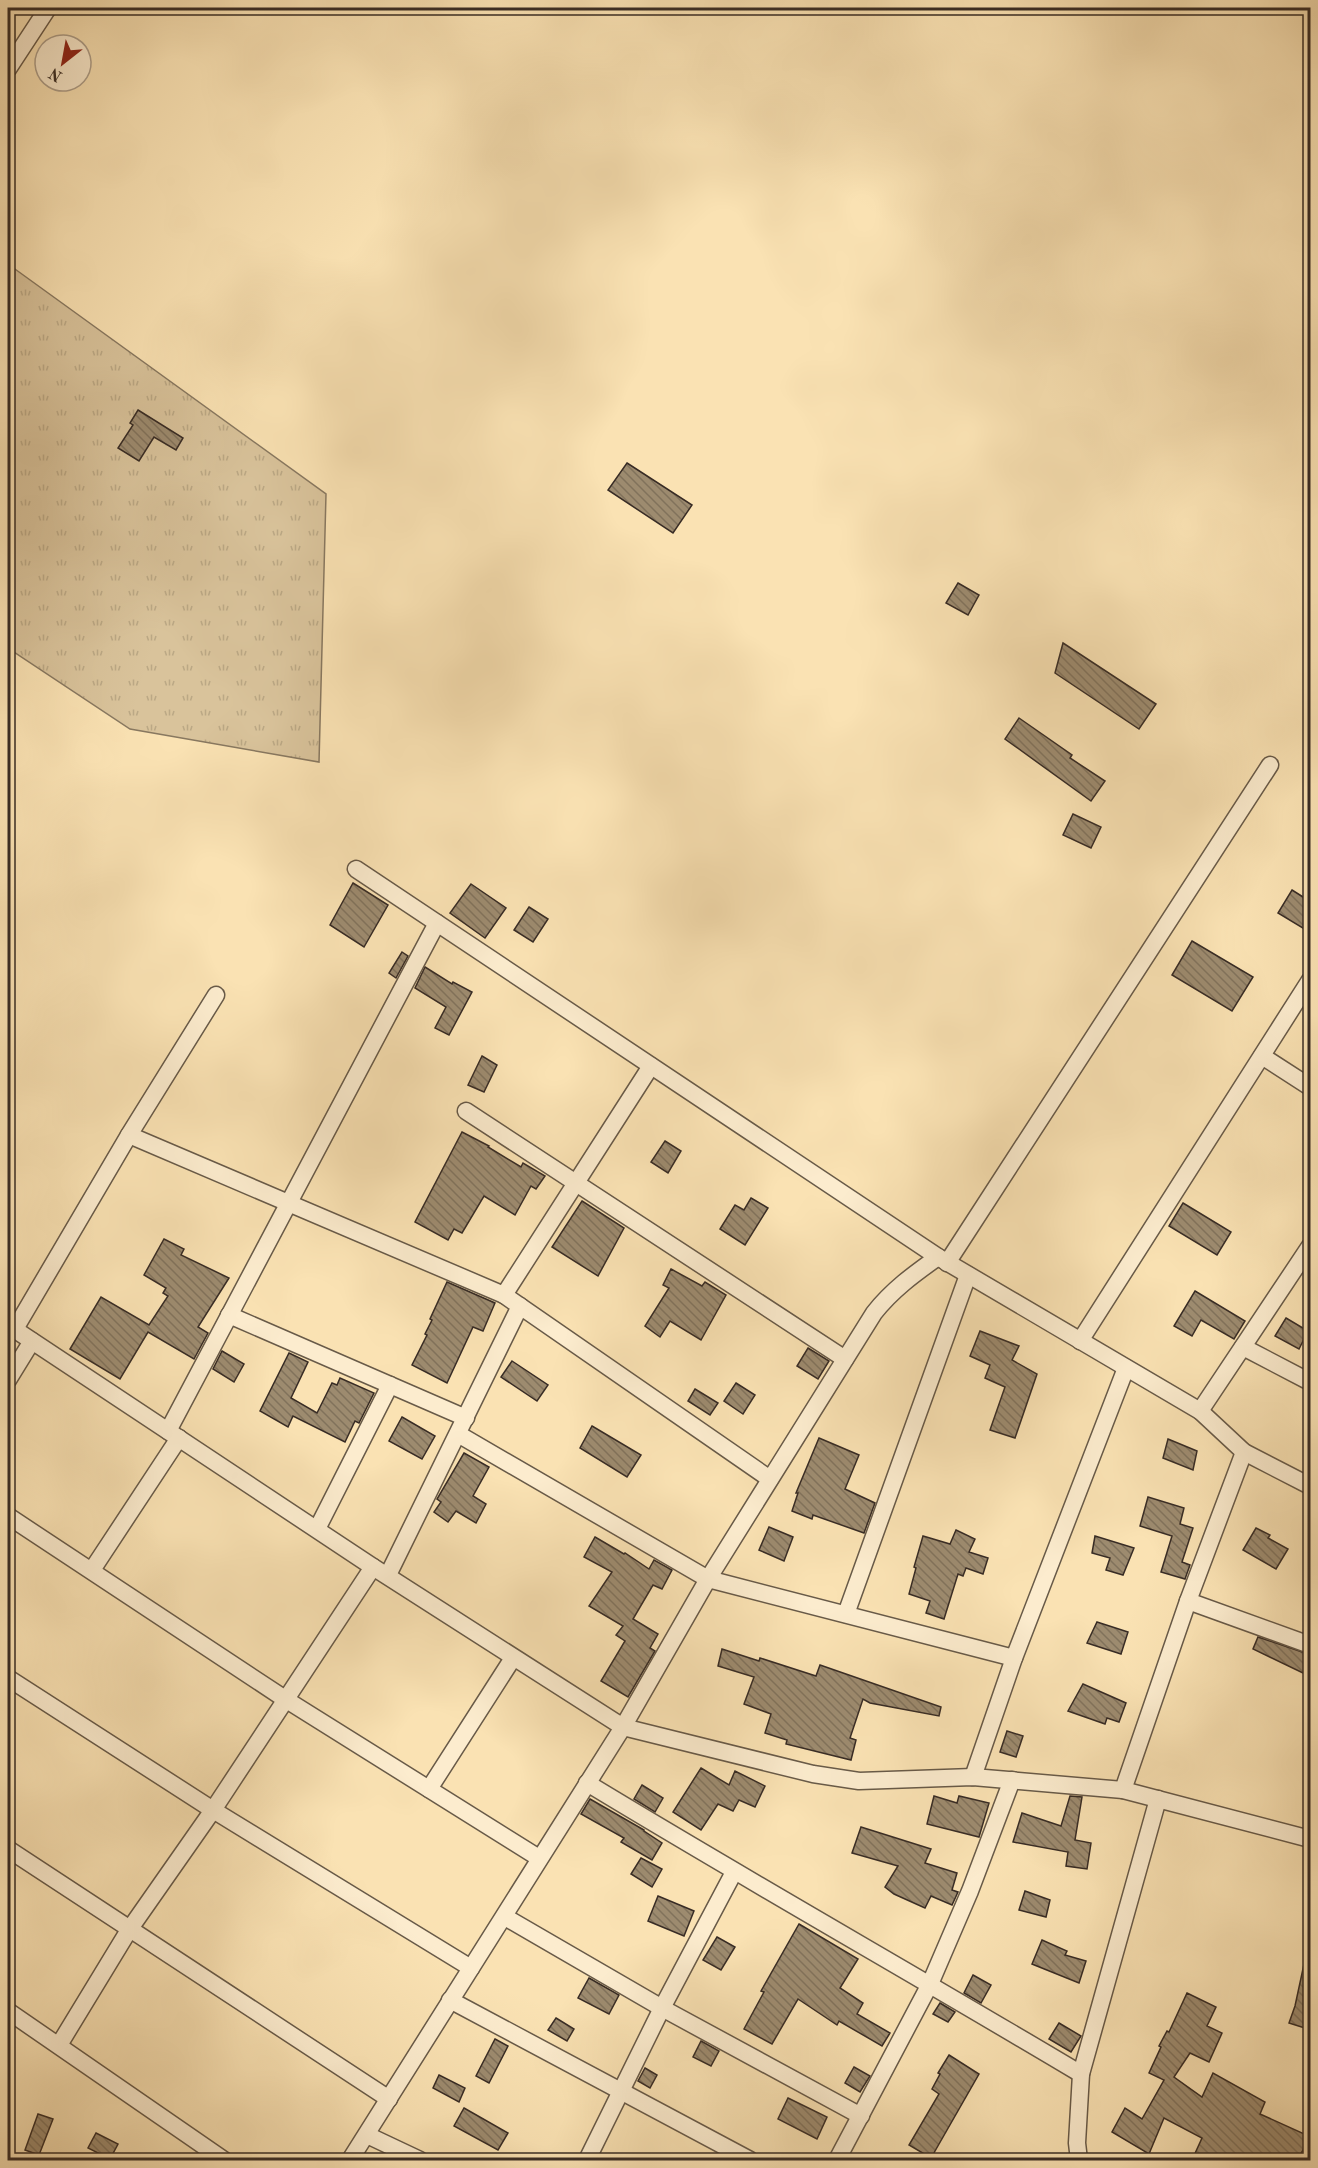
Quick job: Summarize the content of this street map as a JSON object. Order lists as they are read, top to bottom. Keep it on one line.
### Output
{"north":"bottom left"}
